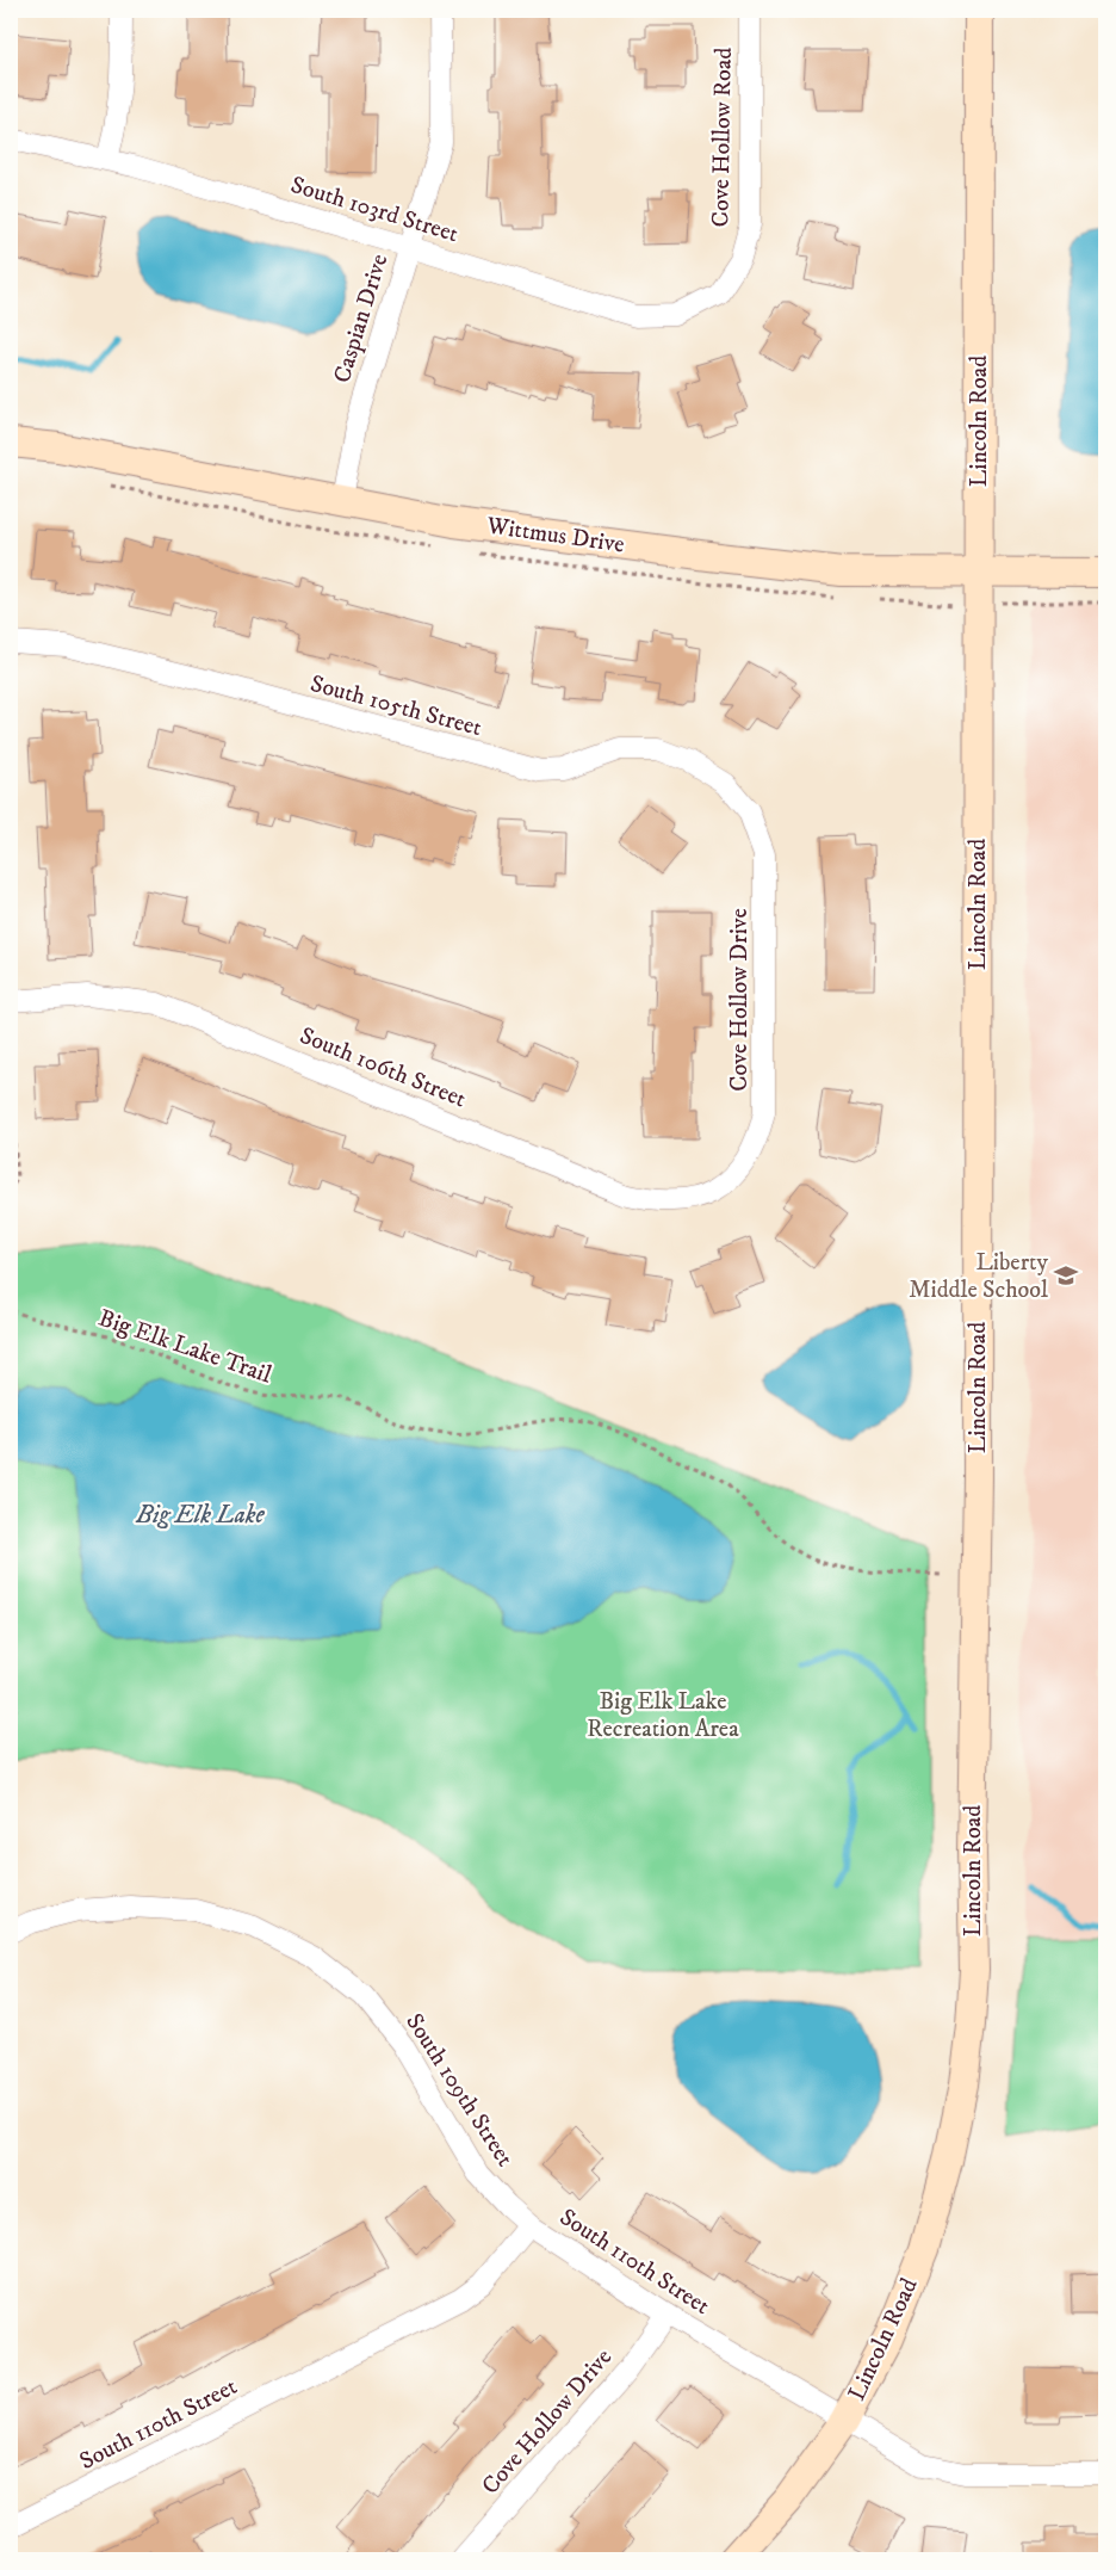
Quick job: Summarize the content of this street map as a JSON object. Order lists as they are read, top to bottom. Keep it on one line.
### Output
{"streets":{"street":["Cove Hollow Road","South 103rd Street","Caspian Drive","Lincoln Road","Wittmus Drive","South 105th Street","Cove Hollow Drive","South 106th Street","South 109th Street","South 110th Street"],"path":["Big Elk Lake Trail"]},"crossings":[["Cove Hollow Road","South 103rd Street"],["South 103rd Street","Caspian Drive"],["Caspian Drive","Wittmus Drive"],["Lincoln Road","Wittmus Drive"],["Lincoln Road","South 110th Street"],["South 105th Street","Cove Hollow Drive"],["Cove Hollow Drive","South 106th Street"],["Cove Hollow Drive","South 110th Street"],["South 109th Street","South 110th Street"]],"water":["Big Elk Lake"],"parks":["Big Elk Lake Recreation Area"],"places":{"school or university":["Liberty Middle School"]}}
